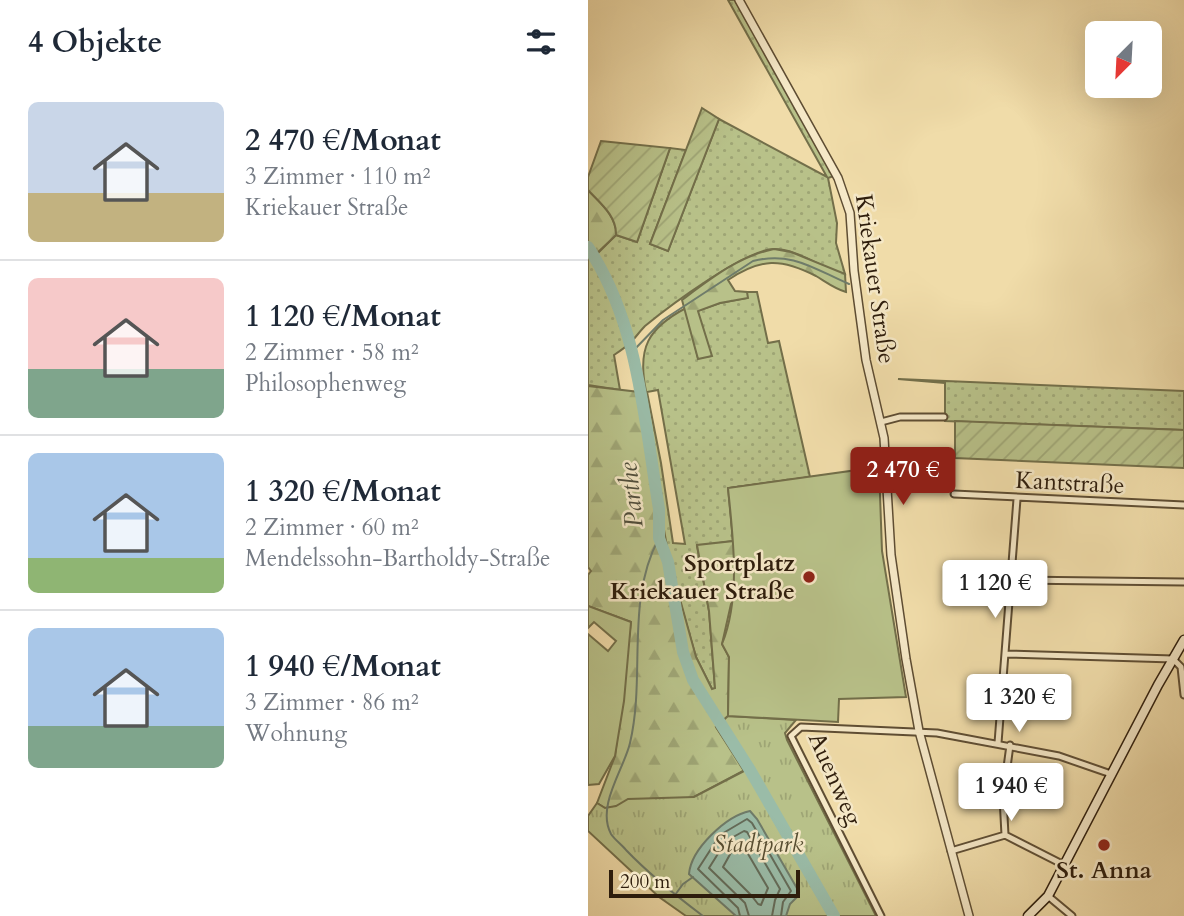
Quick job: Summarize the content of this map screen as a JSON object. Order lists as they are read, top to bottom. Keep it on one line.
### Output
{"streets":{"street":["Kriekauer Straße","Kantstraße","Auenweg"]},"crossings":[["Kriekauer Straße","Auenweg"]],"water":["Parthe"],"parks":["Stadtpark"],"places":["Sportplatz Kriekauer Straße","St. Anna"],"scale_bar":"200 m","north":"bottom left","page":{"heading":"4 Objekte","list":[{"name":"2 470 €/Monat","note":"3 Zimmer · 110 m² · Kriekauer Straße"},{"name":"1 120 €/Monat","note":"2 Zimmer · 58 m² · Philosophenweg"},{"name":"1 320 €/Monat","note":"2 Zimmer · 60 m² · Mendelssohn-Bartholdy-Straße"},{"name":"1 940 €/Monat","note":"3 Zimmer · 86 m² · Wohnung"}],"price":["2 470 €","1 120 €","1 320 €","1 940 €"],"scale":"200 m"}}
